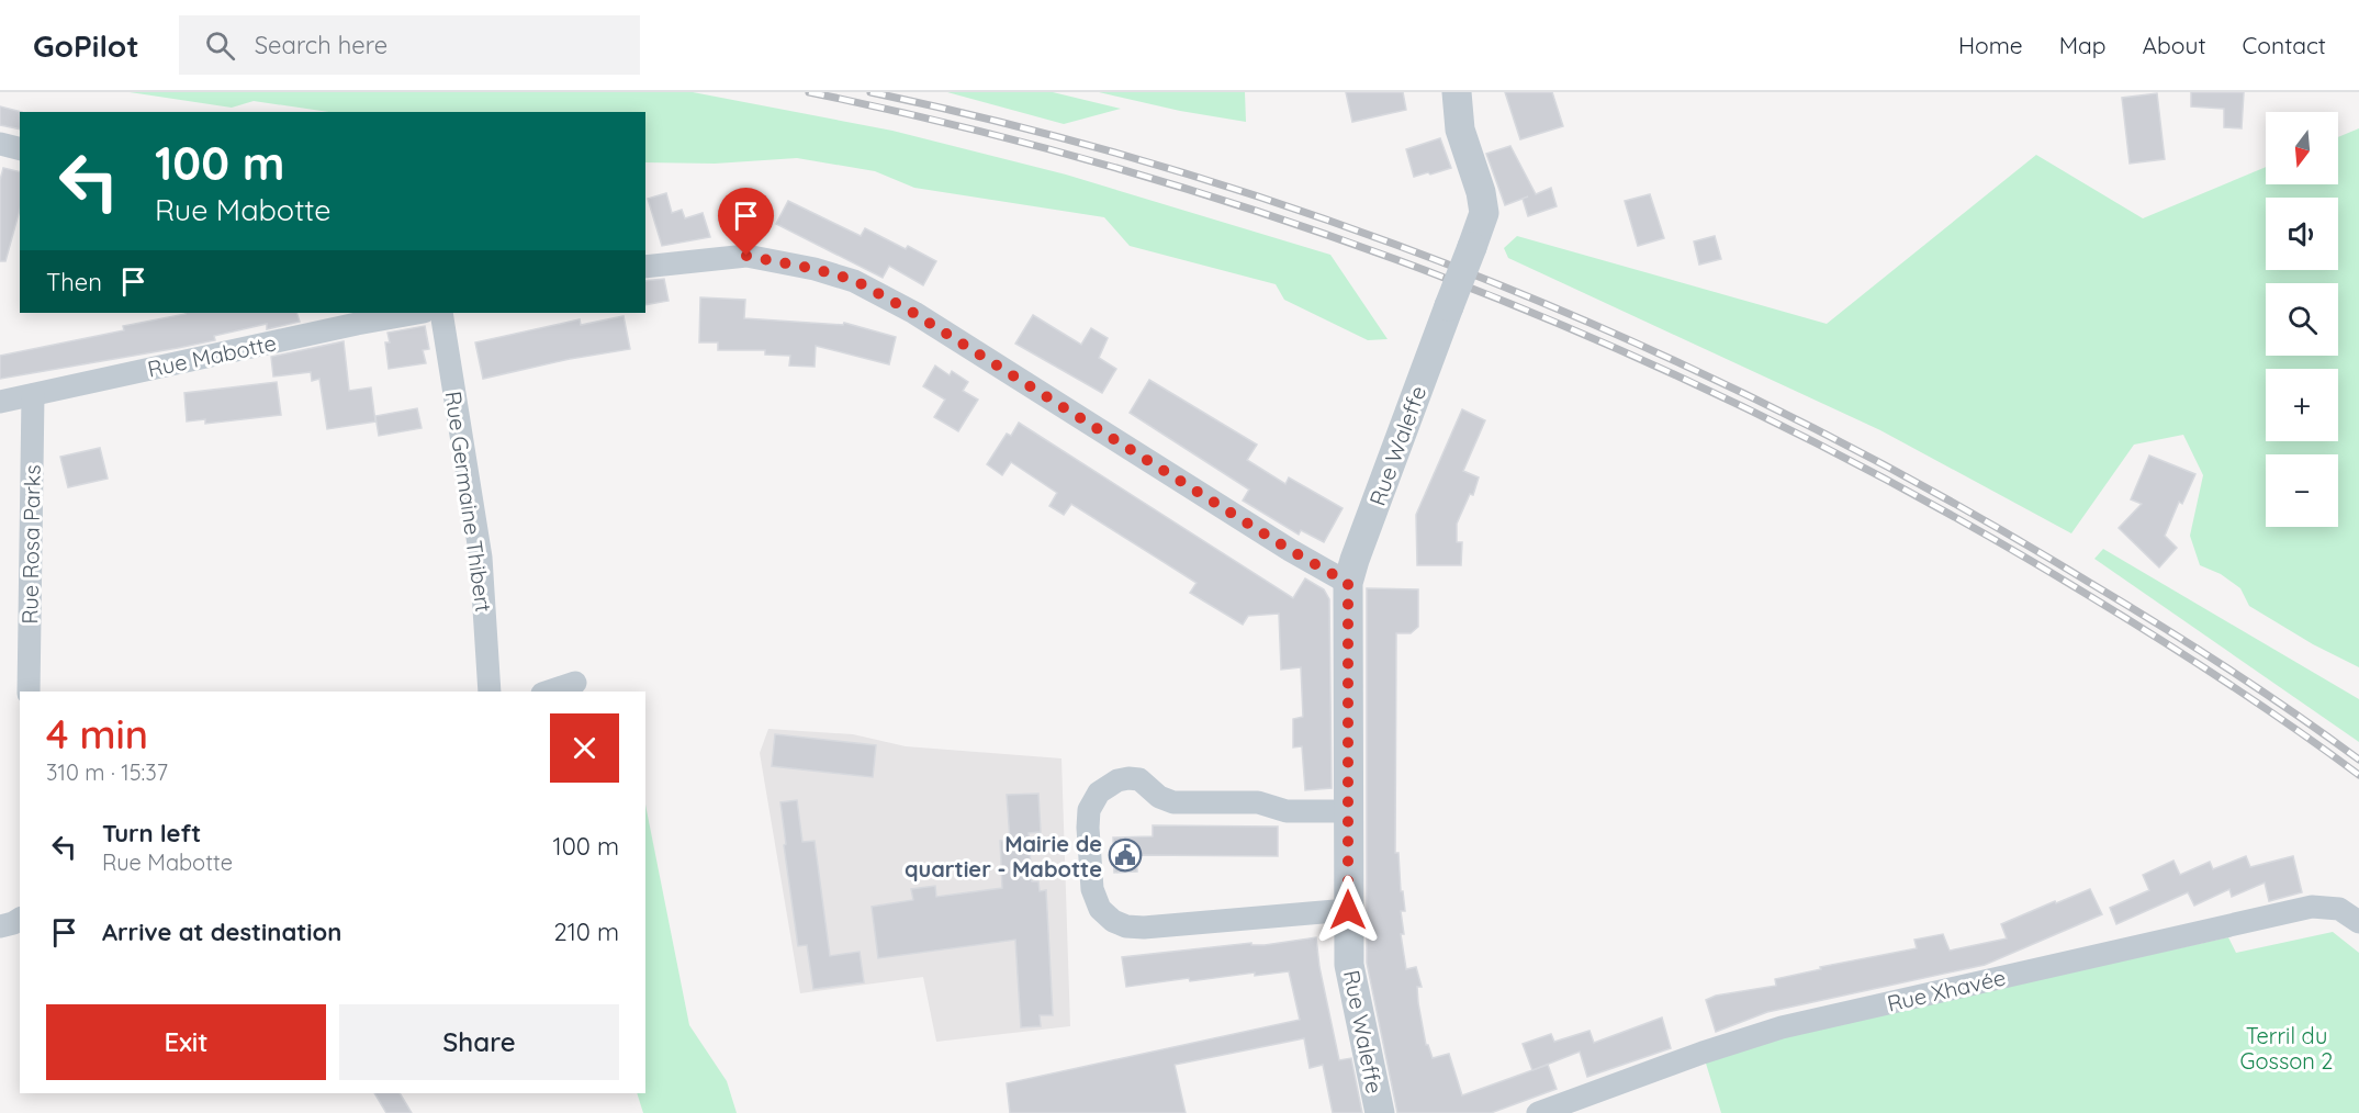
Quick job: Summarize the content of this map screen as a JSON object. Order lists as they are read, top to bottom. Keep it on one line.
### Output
{"streets":{"street":["Rue Mabotte","Rue Waleffe","Rue Germaine Thibert","Rue Rosa Parks","Rue Xhavée"]},"crossings":[["Rue Mabotte","Rue Rosa Parks"]],"parks":["Terril du Gosson 2"],"places":{"public building":["Mairie de quartier - Mabotte"]},"north":"bottom","page":{"header":"GoPilot","search":"Search here","nav":["Home","Map","About","Contact"],"map_buttons":["+","−"],"turn":["100 m","Rue Mabotte"],"then":"Then","heading":["4 min","310 m · 15:37"],"list":[{"name":"Turn left","note":"Rue Mabotte","value":"100 m"},{"name":"Arrive at destination","value":"210 m"}],"buttons":["Exit","Share"]}}
